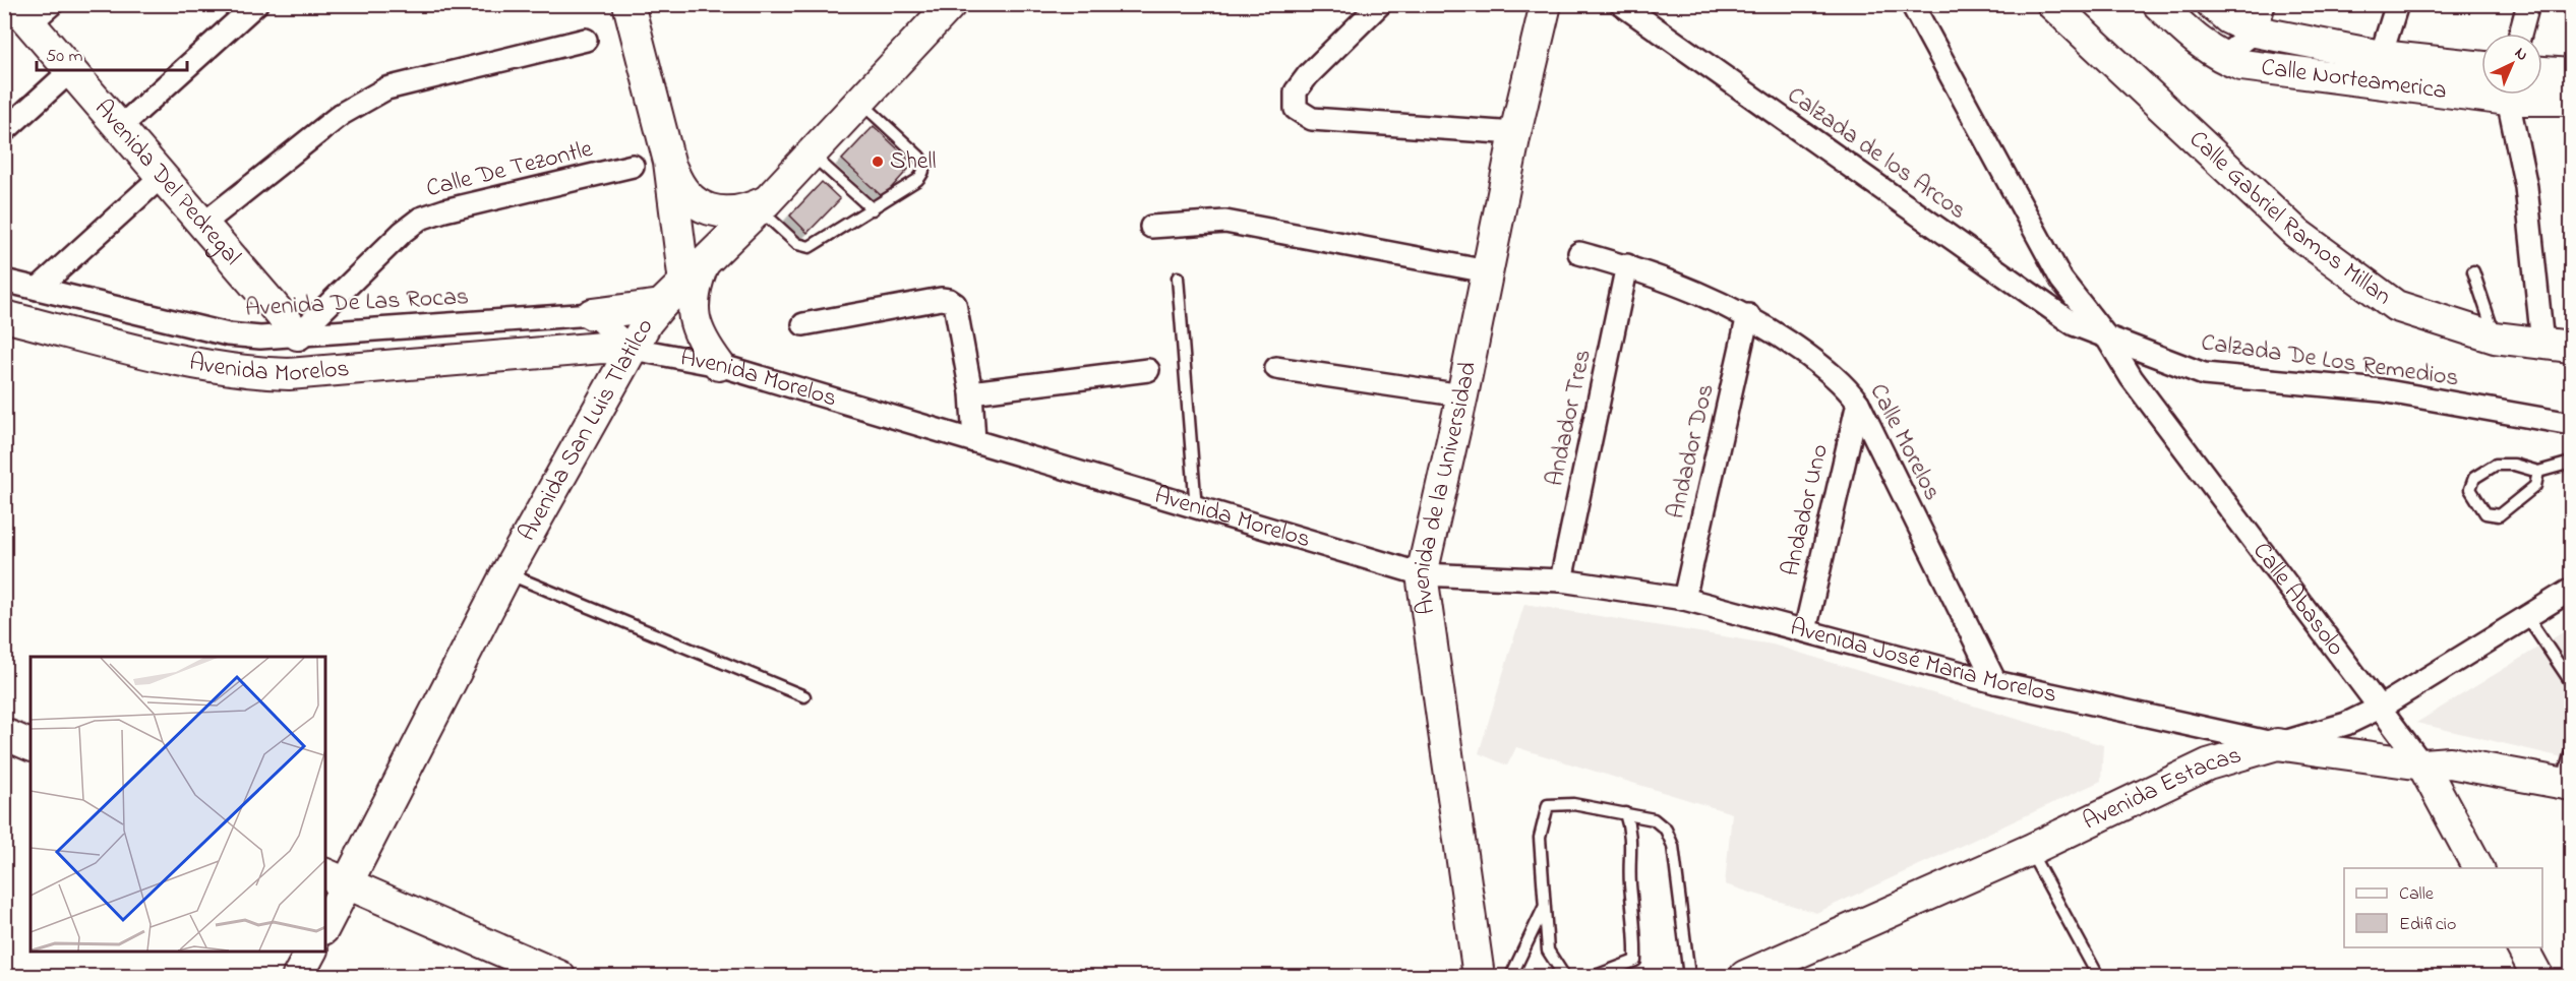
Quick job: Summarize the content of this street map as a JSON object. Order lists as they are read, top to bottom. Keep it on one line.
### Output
{"streets":{"main road":["Calle Norteamerica","Avenida Del Pedregal","Calle Gabriel Ramos Millan","Avenida Morelos","Avenida San Luis Tlatilco","Avenida de la Universidad","Calle Abasolo","Avenida José María Morelos","Avenida Estacas"],"street":["Calzada de los Arcos","Calle De Tezontle","Avenida De Las Rocas","Calzada De Los Remedios","Andador Tres","Calle Morelos","Andador Dos","Andador Uno"]},"crossings":[["Calzada de los Arcos","Calzada De Los Remedios"],["Calzada de los Arcos","Calle Abasolo"],["Calle De Tezontle","Avenida Del Pedregal"],["Calle De Tezontle","Avenida De Las Rocas"],["Avenida Del Pedregal","Avenida De Las Rocas"],["Calzada De Los Remedios","Calle Abasolo"],["Avenida Morelos","Avenida San Luis Tlatilco"],["Avenida Morelos","Avenida de la Universidad"],["Avenida Morelos","Avenida José María Morelos"],["Andador Tres","Calle Morelos"],["Andador Tres","Avenida José María Morelos"],["Calle Morelos","Andador Dos"],["Calle Morelos","Andador Uno"],["Calle Morelos","Avenida José María Morelos"],["Andador Dos","Avenida José María Morelos"],["Avenida de la Universidad","Avenida José María Morelos"],["Andador Uno","Avenida José María Morelos"],["Calle Abasolo","Avenida José María Morelos"],["Calle Abasolo","Avenida Estacas"],["Avenida José María Morelos","Avenida Estacas"]],"places":["Shell"],"legend":["Calle","Edificio"],"scale_bar":"50 m","north":"top right"}
